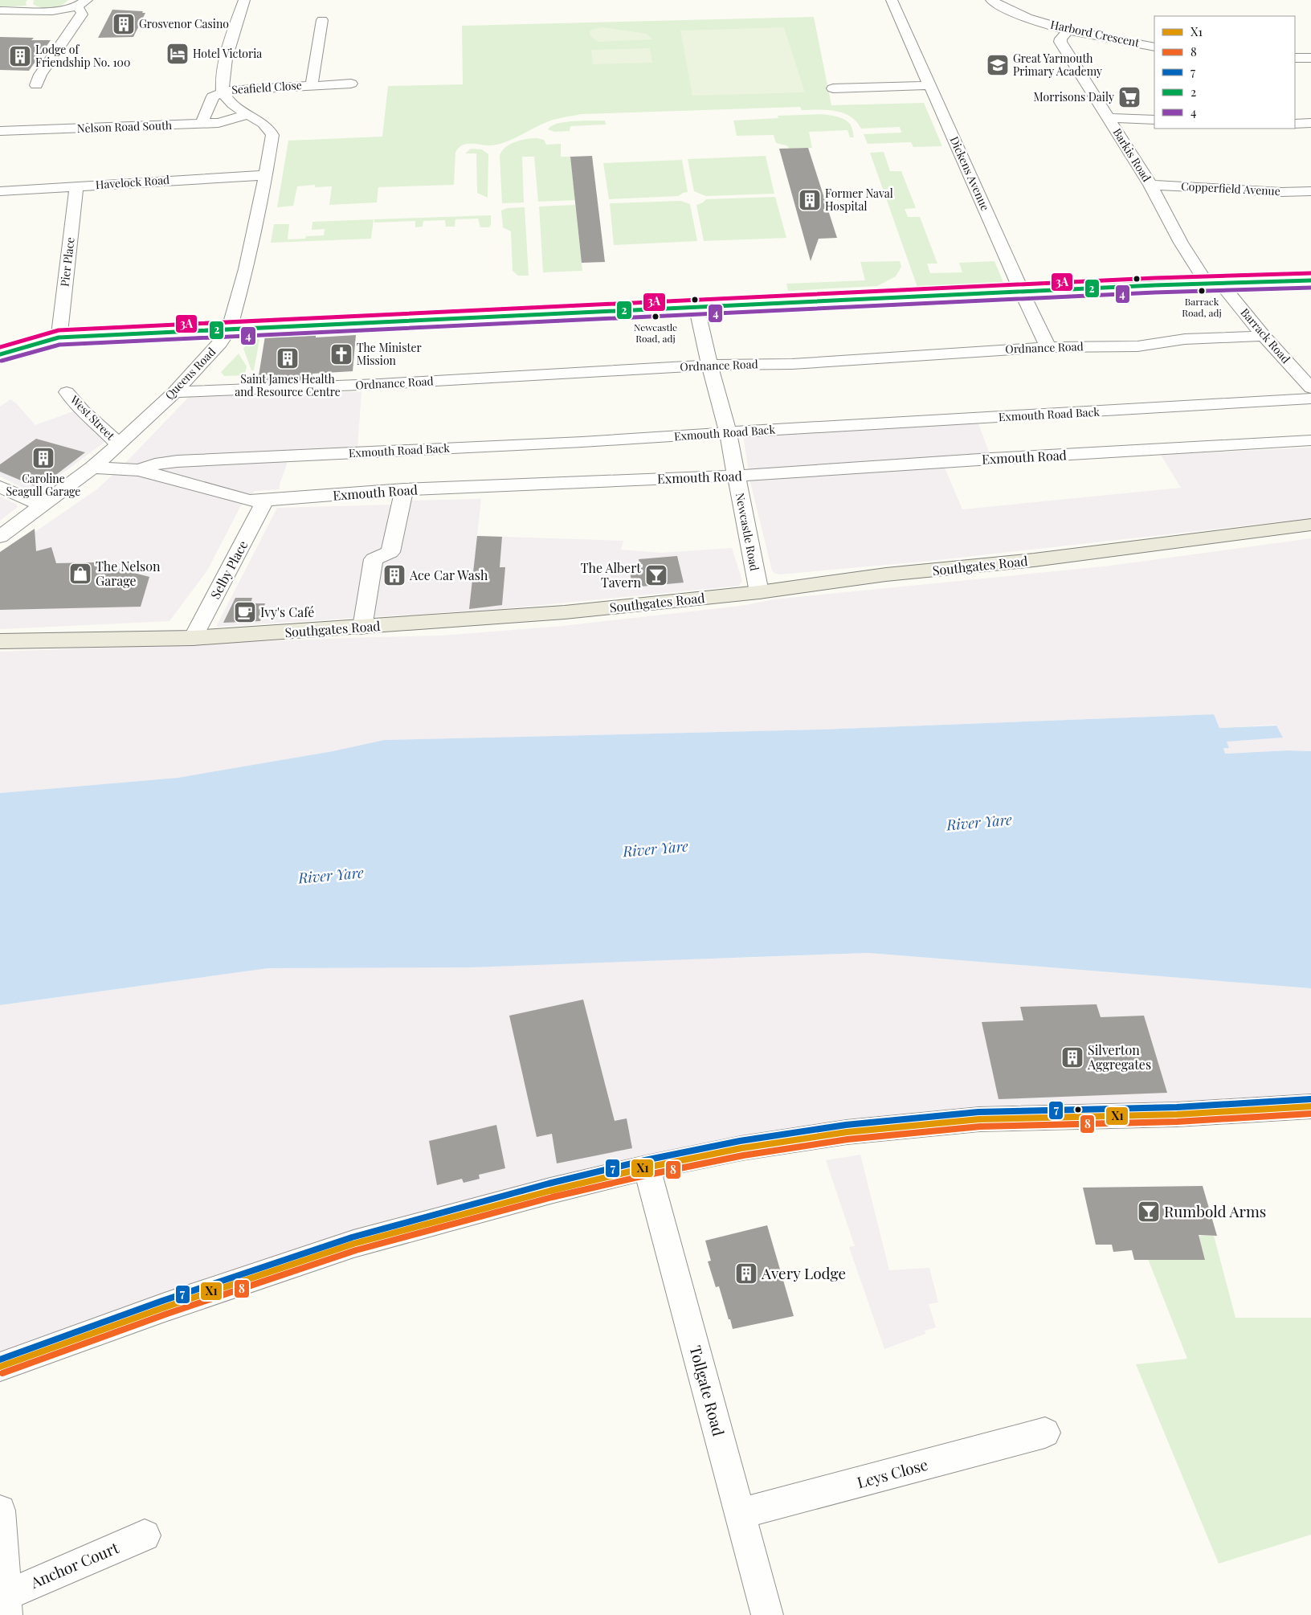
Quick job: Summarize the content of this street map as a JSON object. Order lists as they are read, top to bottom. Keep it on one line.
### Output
{"streets":{"main road":["Southgates Road"],"street":["Harbord Crescent","Seafield Close","Nelson Road South","Barkis Road","Dickens Avenue","Havelock Road","Copperfield Avenue","Pier Place","Barrack Road","Ordnance Road","Queens Road","Exmouth Road Back","West Street","Exmouth Road","Newcastle Road","Selby Place","Tollgate Road","Leys Close","Anchor Court"]},"crossings":[["Harbord Crescent","Barkis Road"],["Seafield Close","Queens Road"],["Nelson Road South","Queens Road"],["Barkis Road","Copperfield Avenue"],["Barkis Road","Barrack Road"],["Dickens Avenue","Ordnance Road"],["Havelock Road","Pier Place"],["Havelock Road","Queens Road"],["Barrack Road","Ordnance Road"],["Ordnance Road","Queens Road"],["Ordnance Road","Newcastle Road"],["Queens Road","West Street"],["Queens Road","Exmouth Road"],["Exmouth Road Back","Exmouth Road"],["Exmouth Road Back","Newcastle Road"],["Exmouth Road","Newcastle Road"],["Exmouth Road","Selby Place"],["Newcastle Road","Southgates Road"],["Southgates Road","Selby Place"],["Tollgate Road","Leys Close"]],"water":["River Yare"],"places":{"building":["Grosvenor Casino","Lodge of Friendship No. 100","Former Naval Hospital","Saint James Health and Resource Centre","Caroline Seagull Garage","Ace Car Wash","Silverton Aggregates","Avery Lodge"],"hotel":["Hotel Victoria"],"school or university":["Great Yarmouth Primary Academy"],"supermarket":["Morrisons Daily"],"other":["Barrack Road, adj","Newcastle Road, adj"],"church":["The Minister Mission"],"shop":["The Nelson Garage"],"bar":["The Albert Tavern","Rumbold Arms"],"cafe":["Ivy's Café"]},"lines":["transit line 3A","transit line 2","transit line 4","transit line 7","transit line X1","transit line 8"],"legend":["X1","8","7","2","4"]}
